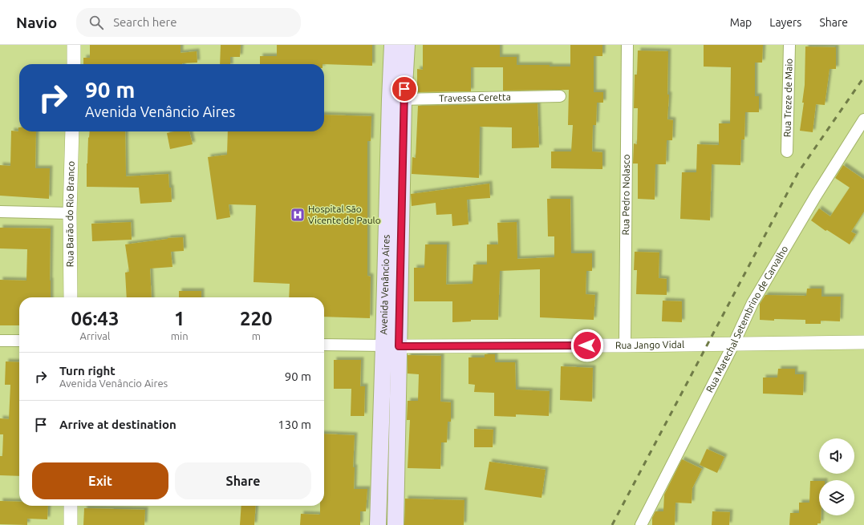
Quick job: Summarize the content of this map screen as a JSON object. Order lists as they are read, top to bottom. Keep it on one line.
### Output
{"streets":{"main road":["Avenida Venâncio Aires"],"street":["Rua Treze de Maio","Travessa Ceretta","Rua Pedro Nolasco","Rua Barão do Rio Branco","Rua Marechal Setembrino de Carvalho","Rua Jango Vidal"]},"crossings":[["Travessa Ceretta","Avenida Venâncio Aires"],["Rua Pedro Nolasco","Rua Jango Vidal"],["Avenida Venâncio Aires","Rua Jango Vidal"],["Rua Marechal Setembrino de Carvalho","Rua Jango Vidal"]],"places":{"hospital":["Hospital São Vicente de Paulo"]},"page":{"header":"Navio","search":"Search here","nav":["Map","Layers","Share"],"turn":["90 m","Avenida Venâncio Aires"],"eta":["06:43","Arrival","1","min","220","m"],"list":[{"name":"Turn right","note":"Avenida Venâncio Aires","value":"90 m"},{"name":"Arrive at destination","value":"130 m"}],"buttons":["Exit","Share"]}}
